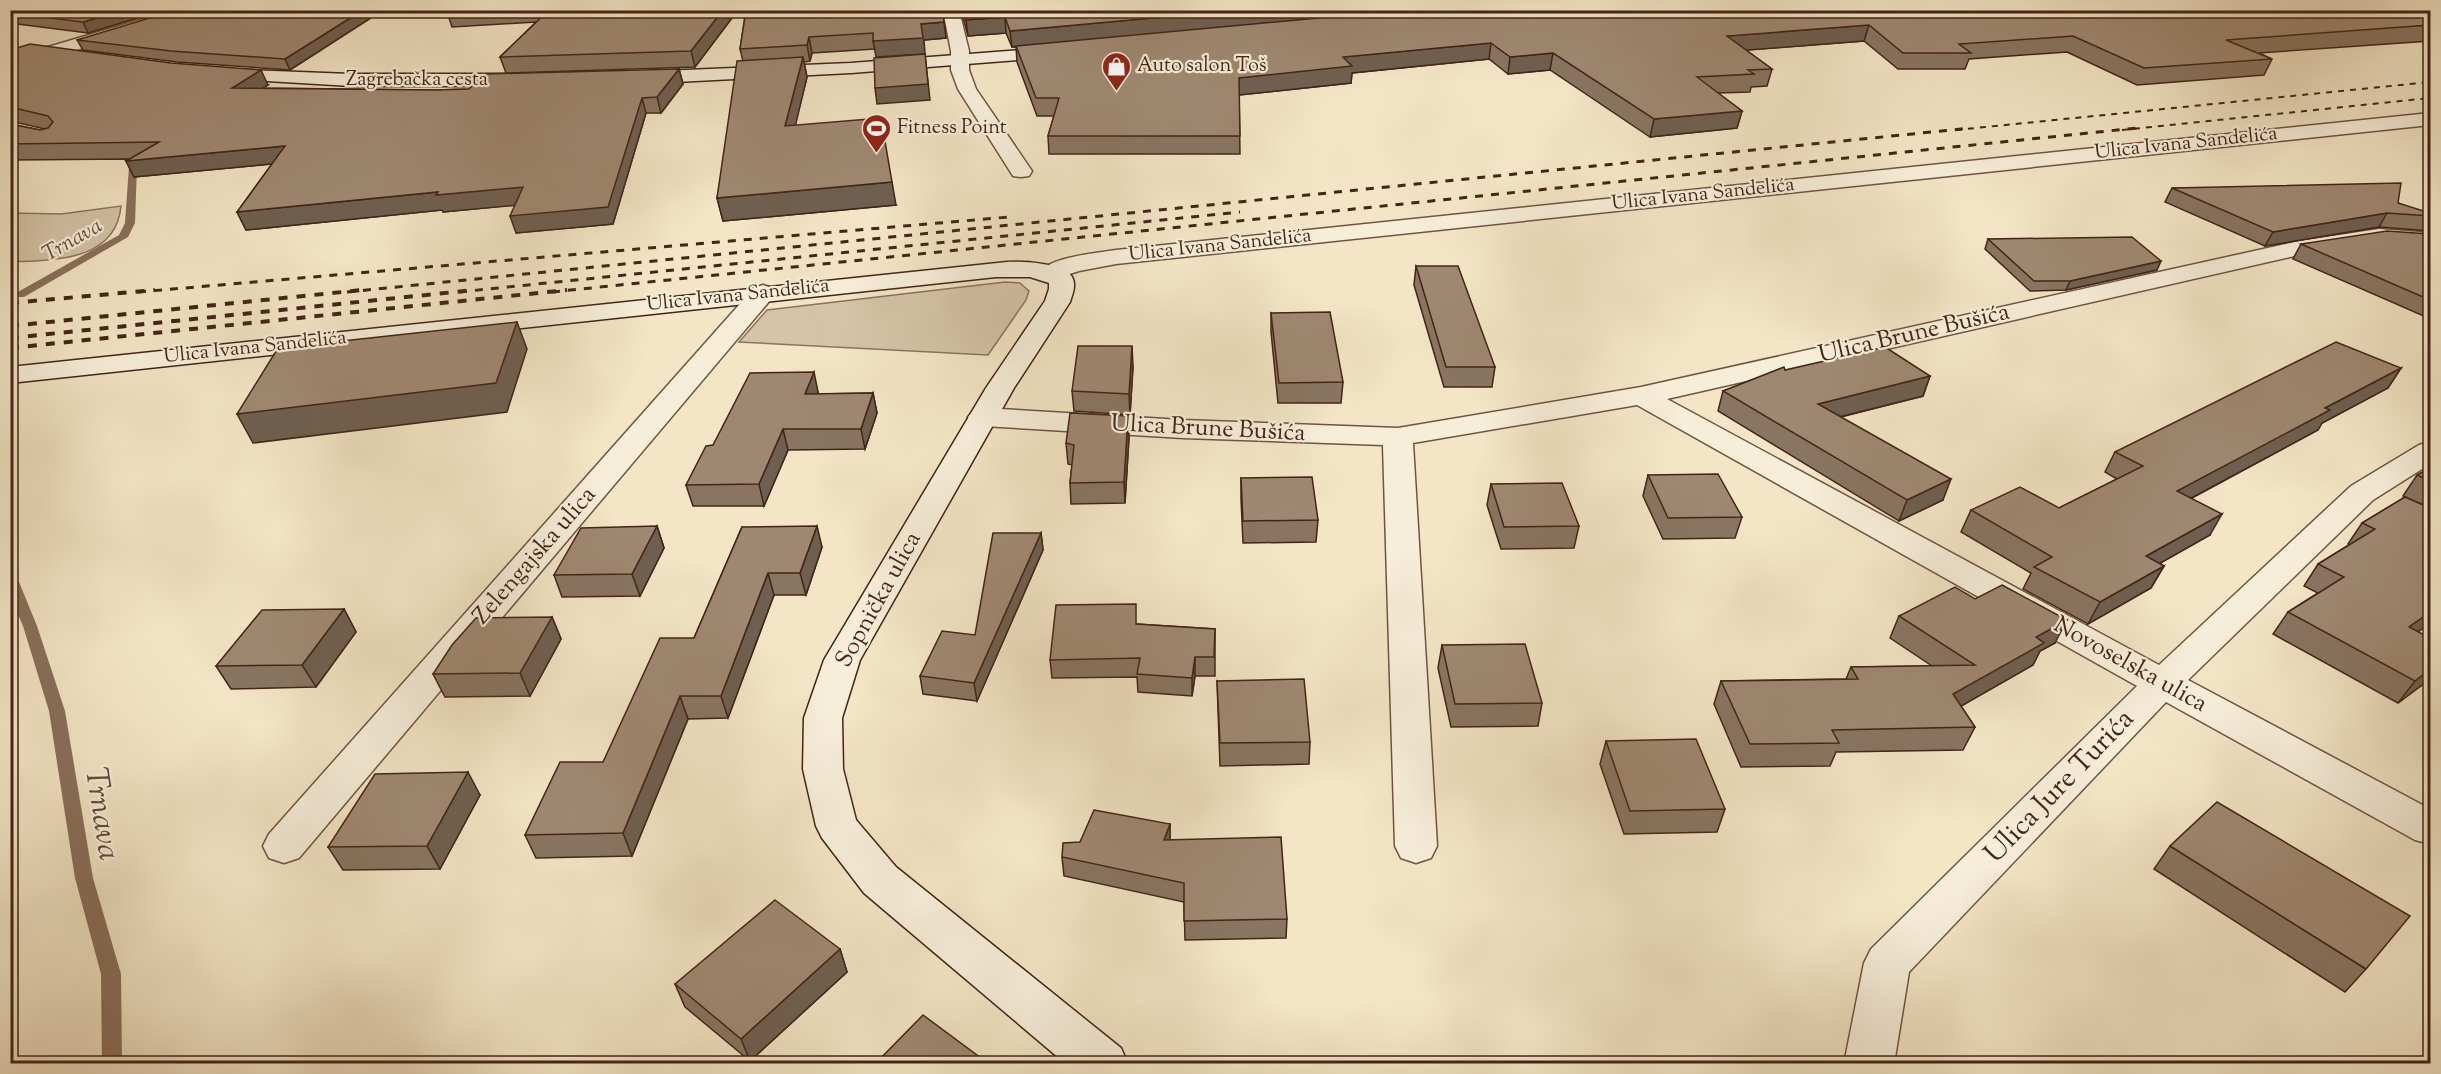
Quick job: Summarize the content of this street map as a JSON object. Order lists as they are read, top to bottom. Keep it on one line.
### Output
{"streets":{"street":["Zagrebačka cesta","Ulica Ivana Sandelića","Ulica Brune Bušića","Zelengajska ulica","Sopnička ulica","Novoselska ulica","Ulica Jure Turića"]},"crossings":[["Ulica Ivana Sandelića","Zelengajska ulica"],["Ulica Ivana Sandelića","Sopnička ulica"],["Ulica Brune Bušića","Sopnička ulica"],["Ulica Brune Bušića","Novoselska ulica"],["Novoselska ulica","Ulica Jure Turića"]],"water":["Trnava"],"places":{"shop":["Auto salon Toš"],"sports":["Fitness Point"]}}
